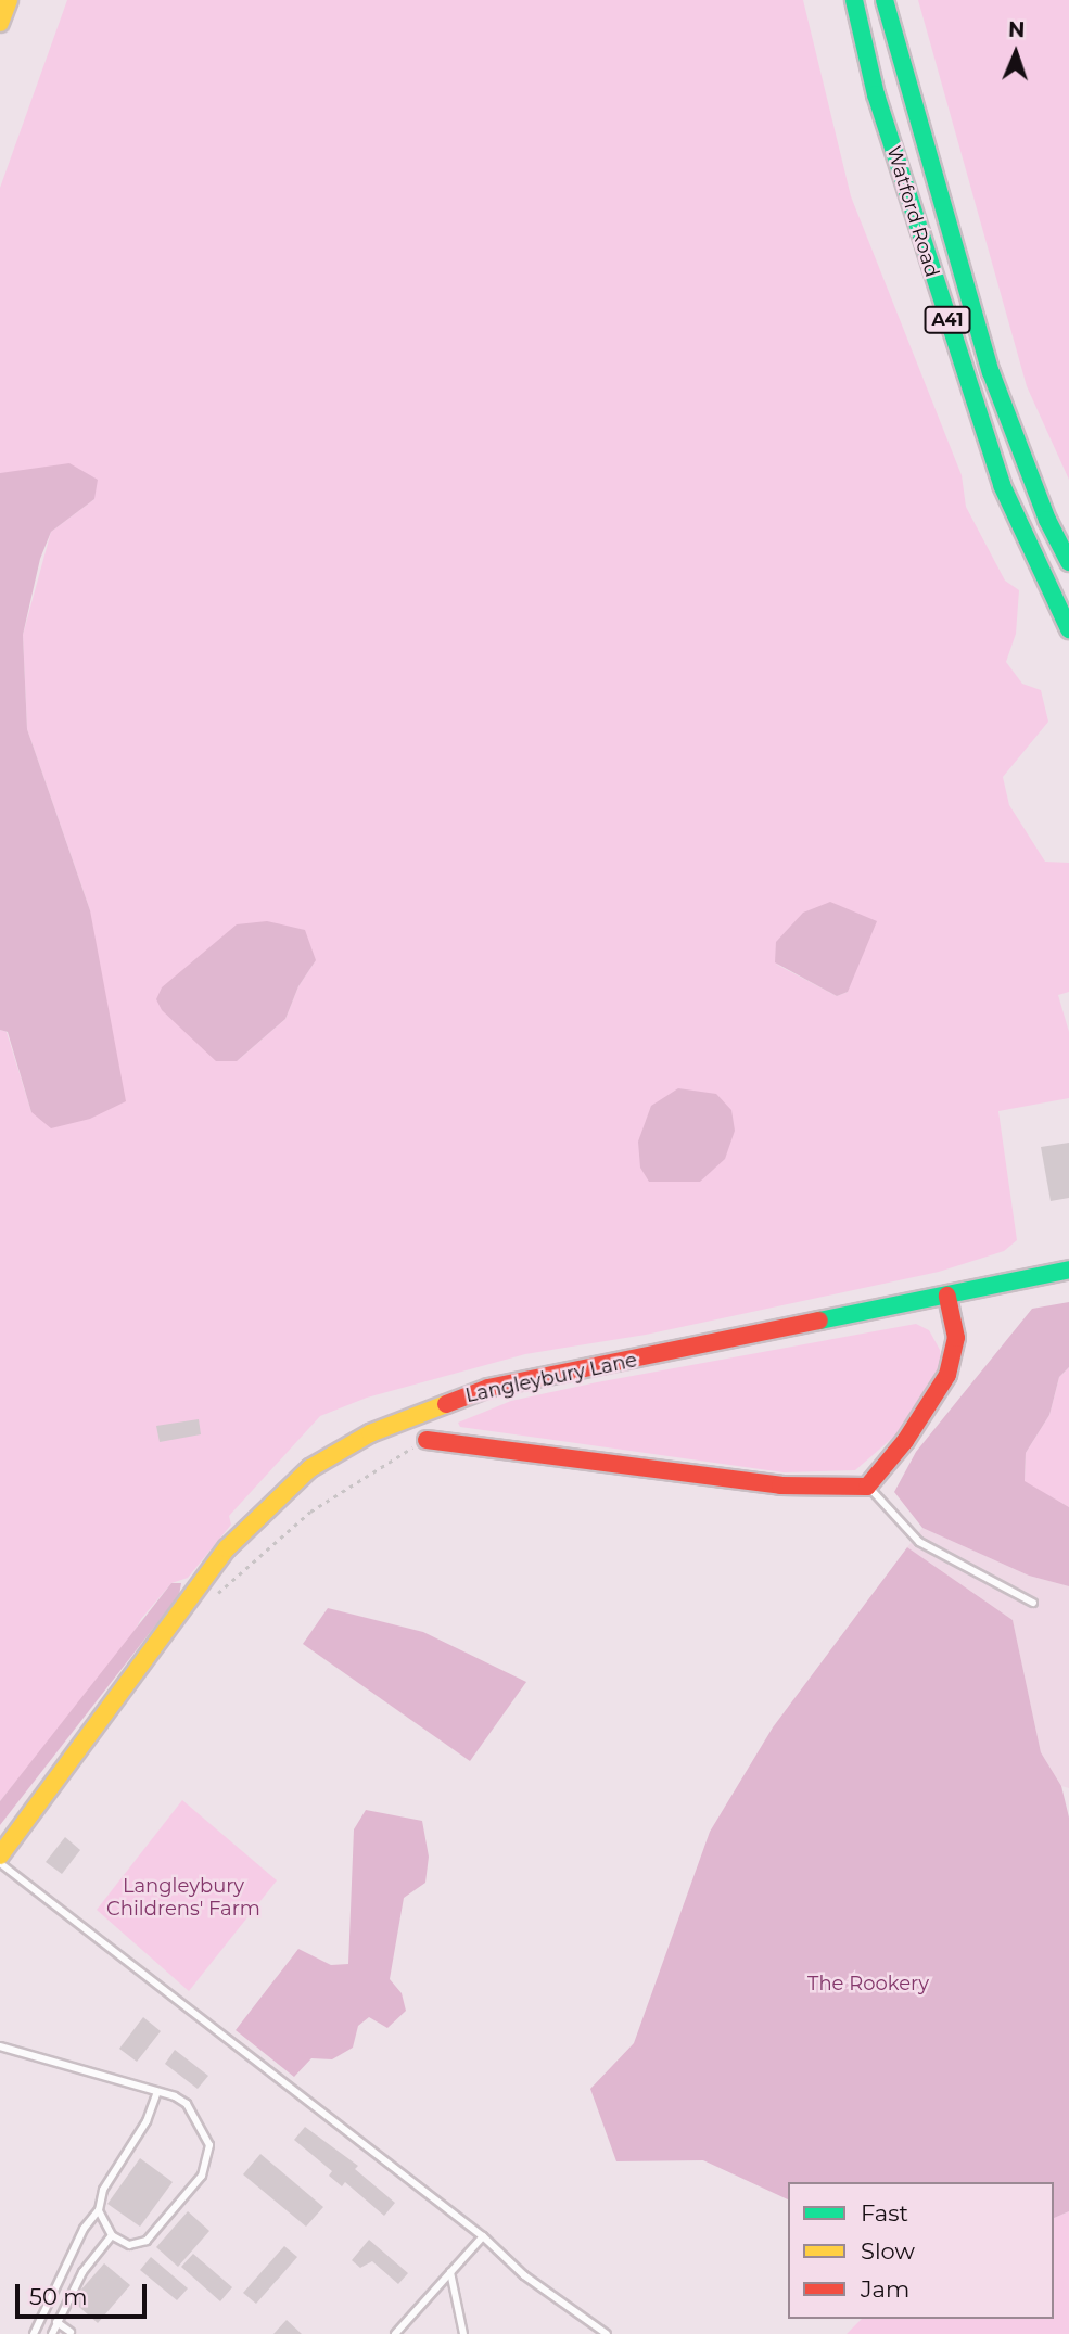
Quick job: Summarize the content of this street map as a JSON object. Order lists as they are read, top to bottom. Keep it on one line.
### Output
{"streets":{"main road":["Watford Road","A41","Langleybury Lane"]},"parks":["Langleybury Childrens' Farm","The Rookery"],"legend":["Fast","Slow","Jam"],"scale_bar":"50 m","north":"top"}
